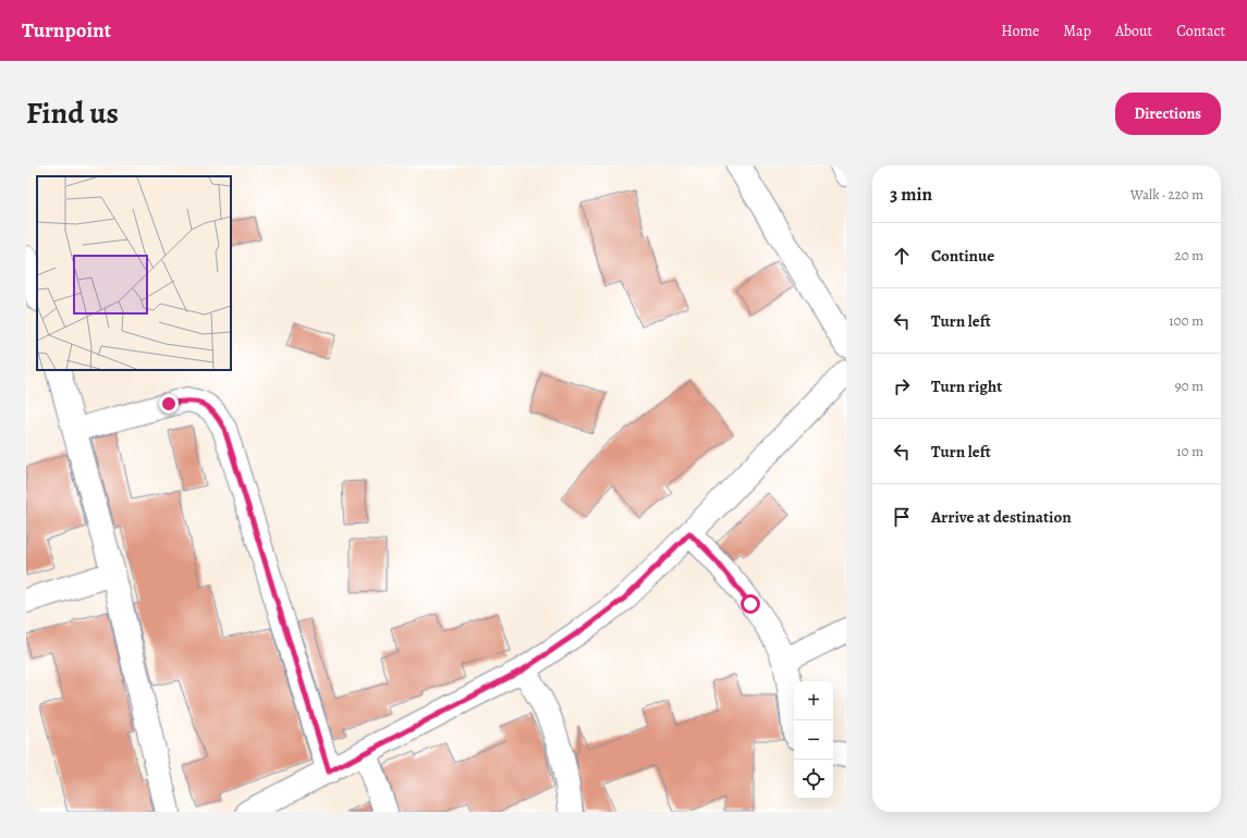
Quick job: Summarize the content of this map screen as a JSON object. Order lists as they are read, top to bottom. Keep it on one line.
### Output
{"page":{"header":"Turnpoint","nav":["Home","Map","About","Contact"],"title":"Find us","buttons":"Directions","heading":["3 min","Walk · 220 m"],"list":[["Continue","20 m"],["Turn left","100 m"],["Turn right","90 m"],["Turn left","10 m"],"Arrive at destination"],"map_buttons":["+","−"]}}
